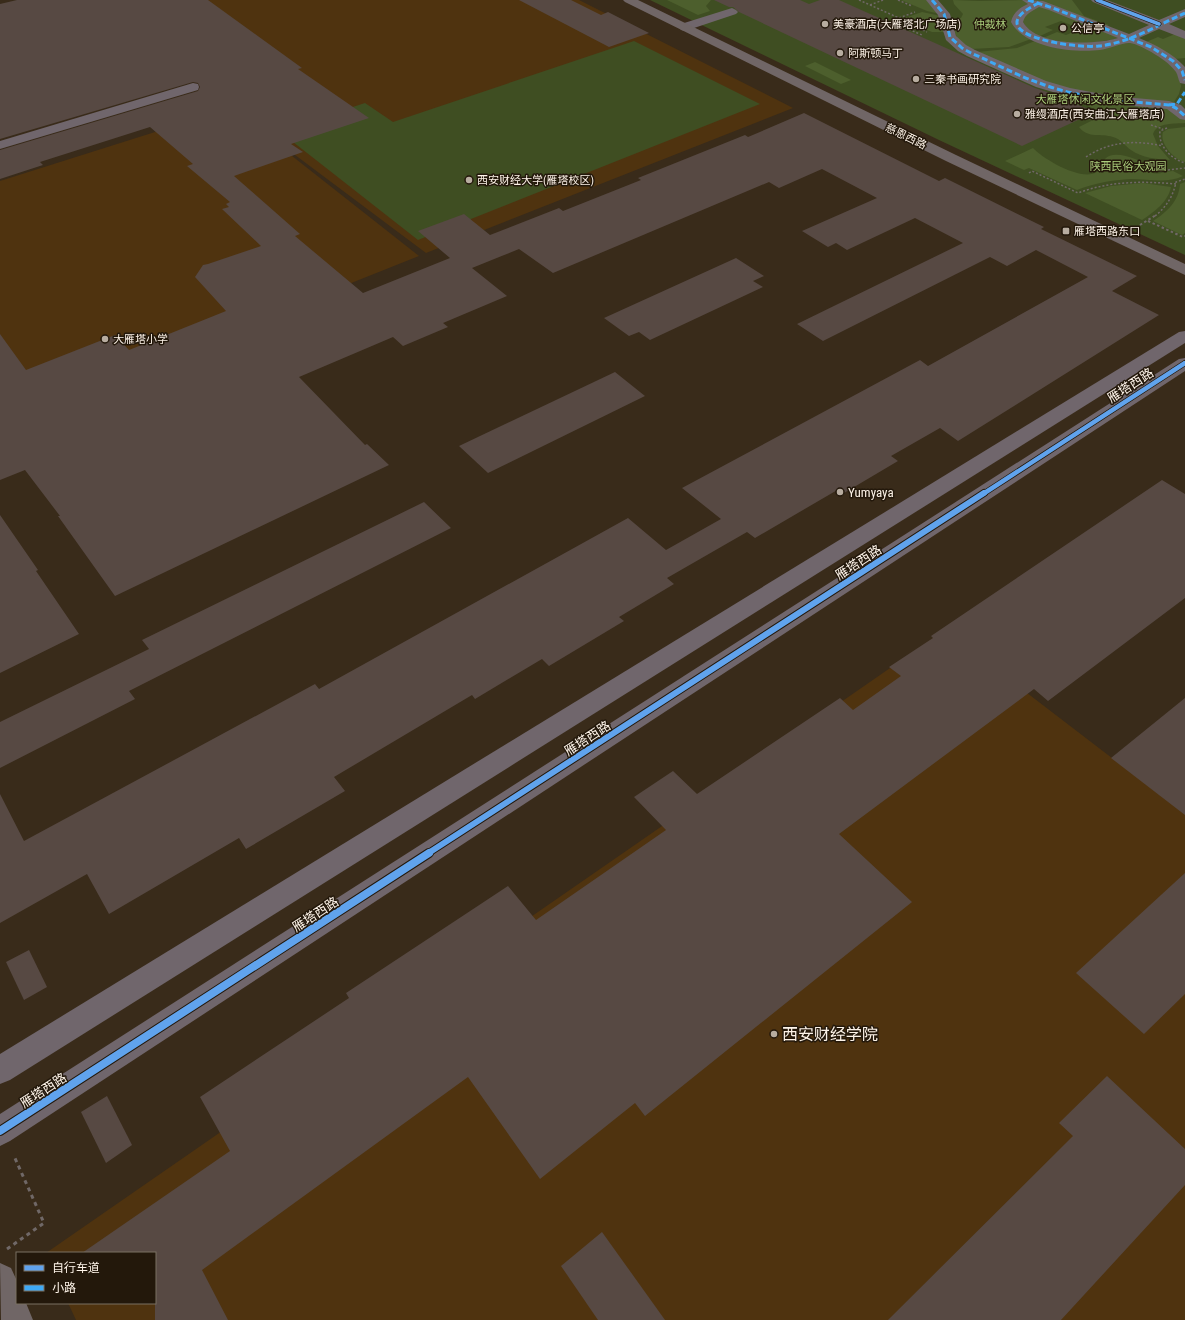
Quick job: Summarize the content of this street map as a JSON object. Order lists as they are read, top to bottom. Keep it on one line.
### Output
{"streets":{"main road":["慈恩西路"],"street":["雁塔西路"]},"parks":["仲裁林","大雁塔休闲文化景区","陕西民俗大观园"],"places":{"other":["美豪酒店(大雁塔北广场店)","公信亭","阿斯顿马丁","三秦书画研究院","雅缦酒店(西安曲江大雁塔店)","西安财经大学(雁塔校区)","大雁塔小学","Yumyaya","西安财经学院"],"transit":["雁塔西路东口"]},"legend":["自行车道","小路"]}
